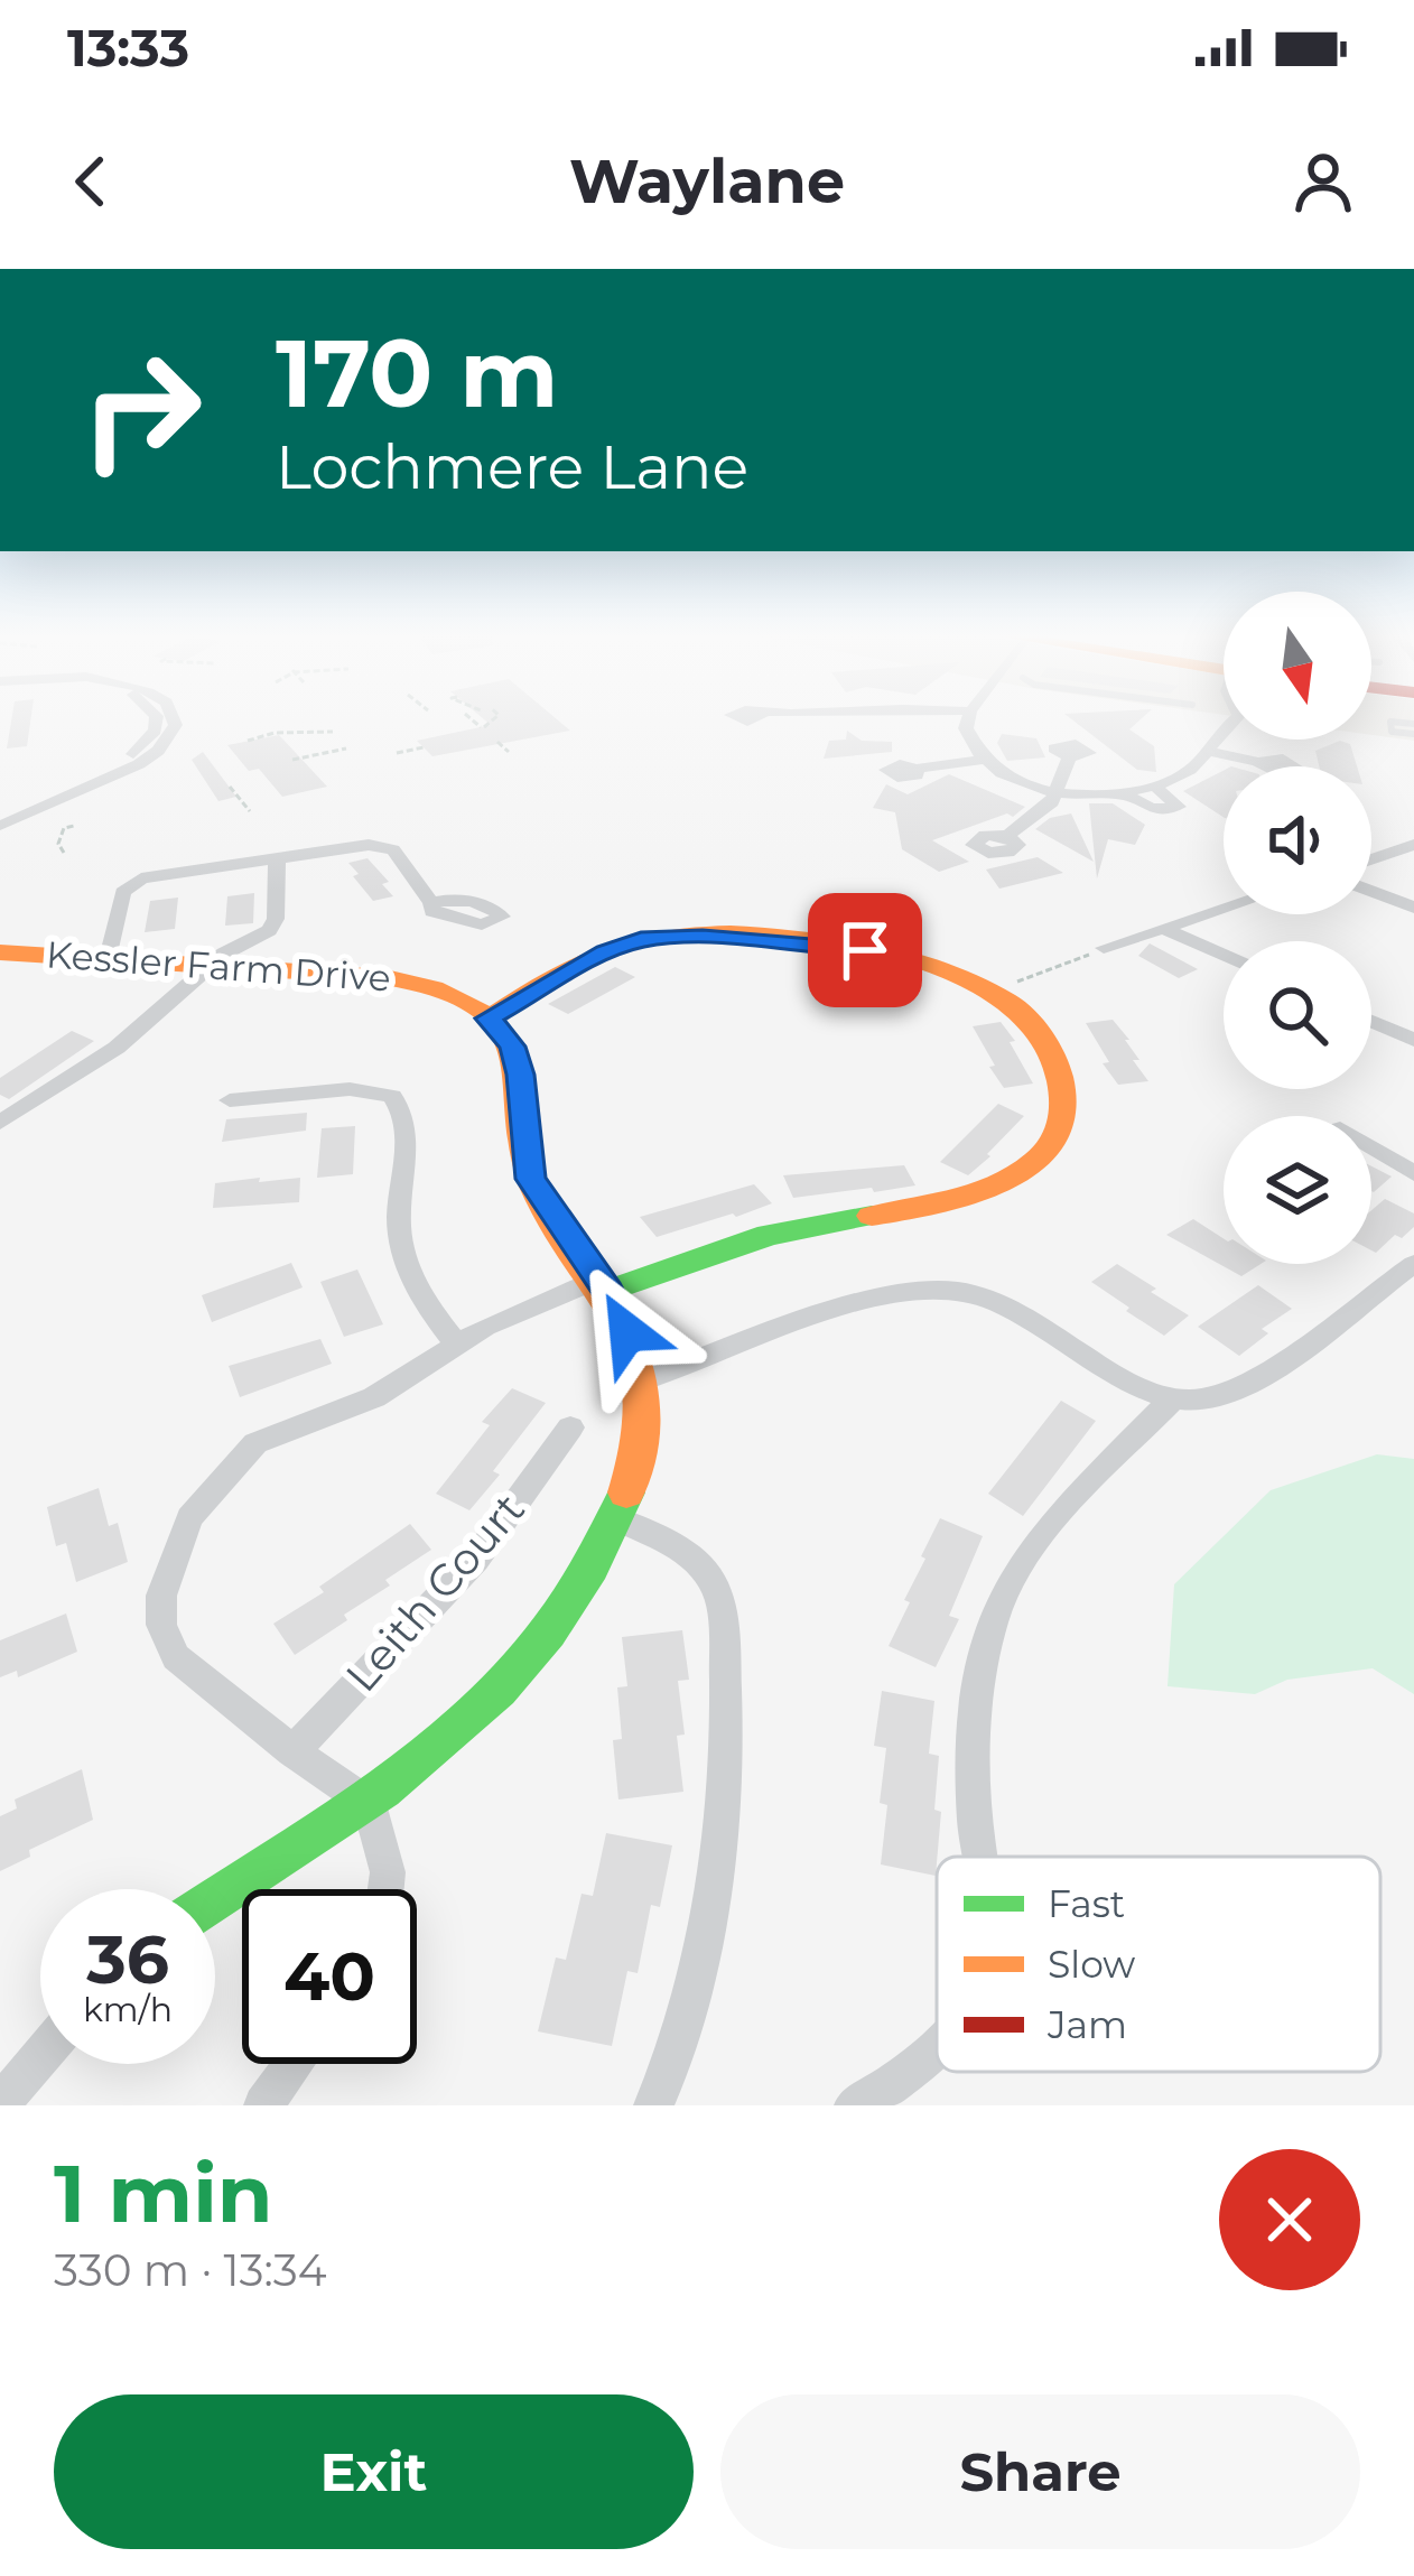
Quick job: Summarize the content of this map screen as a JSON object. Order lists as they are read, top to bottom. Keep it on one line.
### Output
{"streets":{"main road":["Kessler Farm Drive"],"street":["Leith Court"]},"legend":["Fast","Slow","Jam"],"north":"bottom","page":{"status":"13:33","header":"Waylane","turn":["170 m","Lochmere Lane"],"speed":"36 km/h","limit":"40","heading":["1 min","330 m · 13:34"],"buttons":["Exit","Share"]}}
